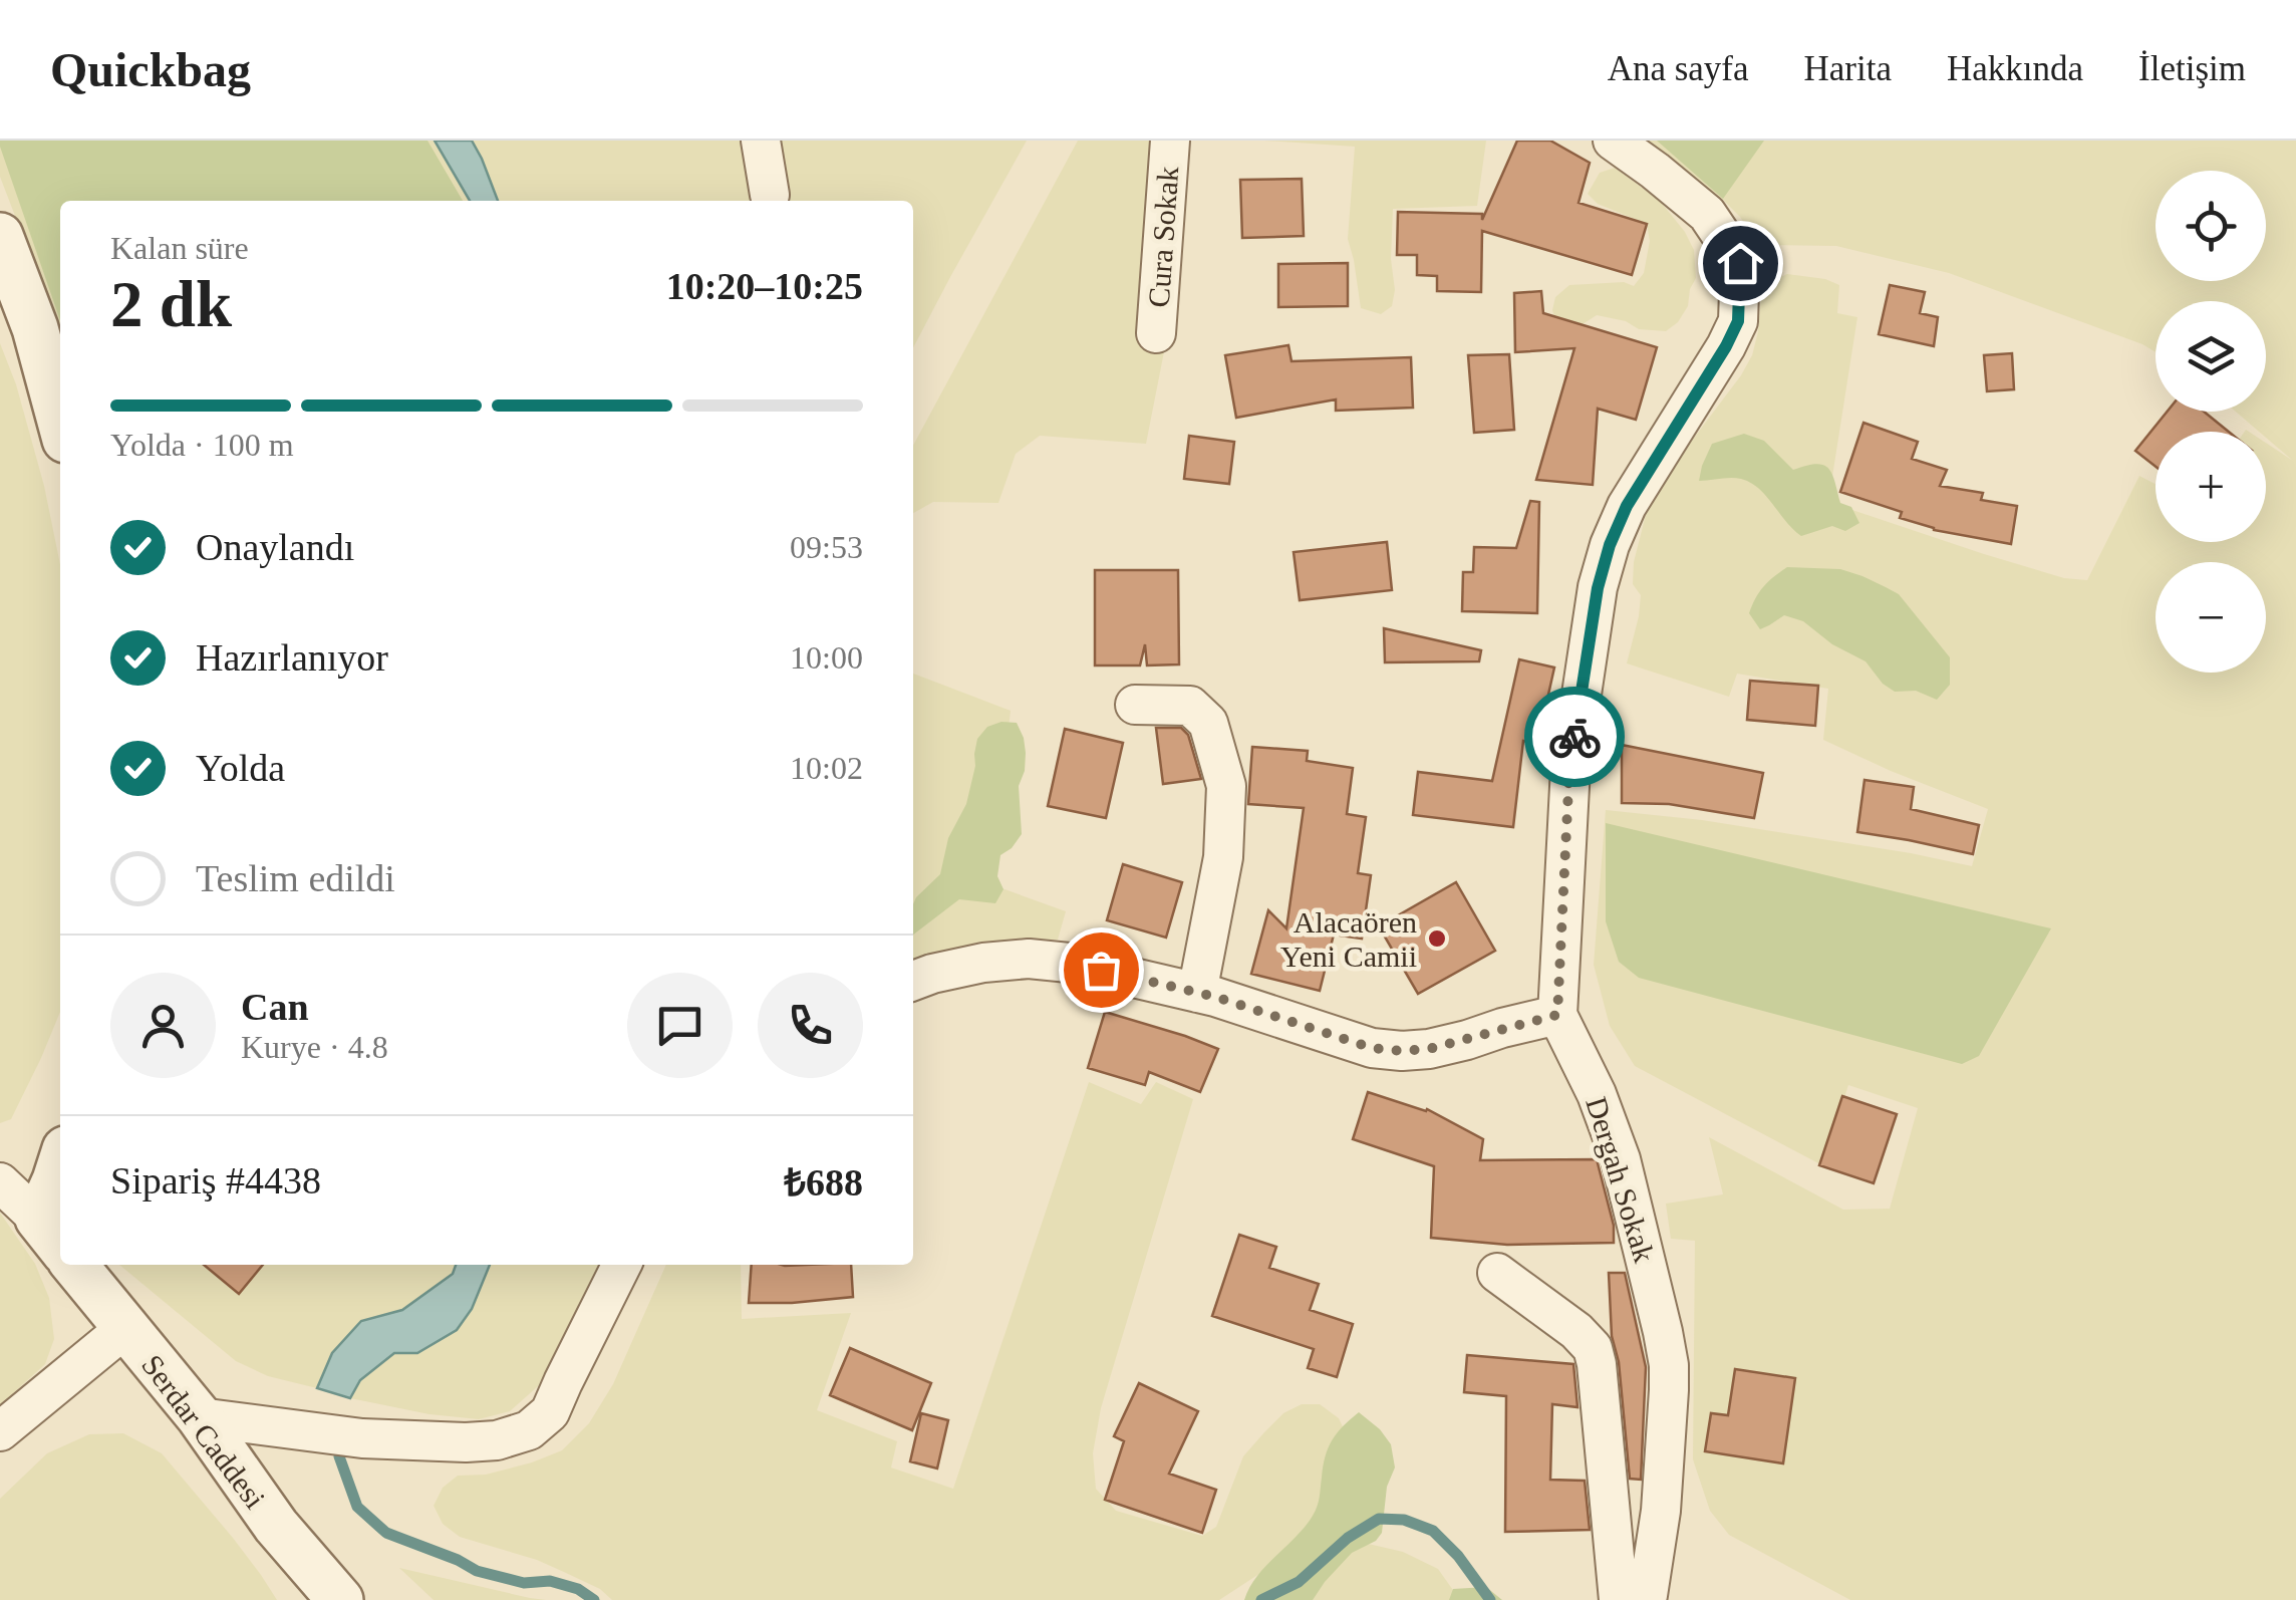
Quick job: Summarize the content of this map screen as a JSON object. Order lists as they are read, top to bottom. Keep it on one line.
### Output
{"streets":{"street":["Cura Sokak","Dergah Sokak","Serdar Caddesi"]},"places":["Alacaören Yeni Camii"],"page":{"header":"Quickbag","nav":["Ana sayfa","Harita","Hakkında","İletişim"],"map_buttons":["+","−"],"heading":["2 dk","Kalan süre","10:20–10:25"],"panel":["Can","Kurye · 4.8","Sipariş #4438","₺688"],"bar":"Yolda · 100 m","list":[["Onaylandı","09:53"],["Hazırlanıyor","10:00"],["Yolda","10:02"],"Teslim edildi"]}}
